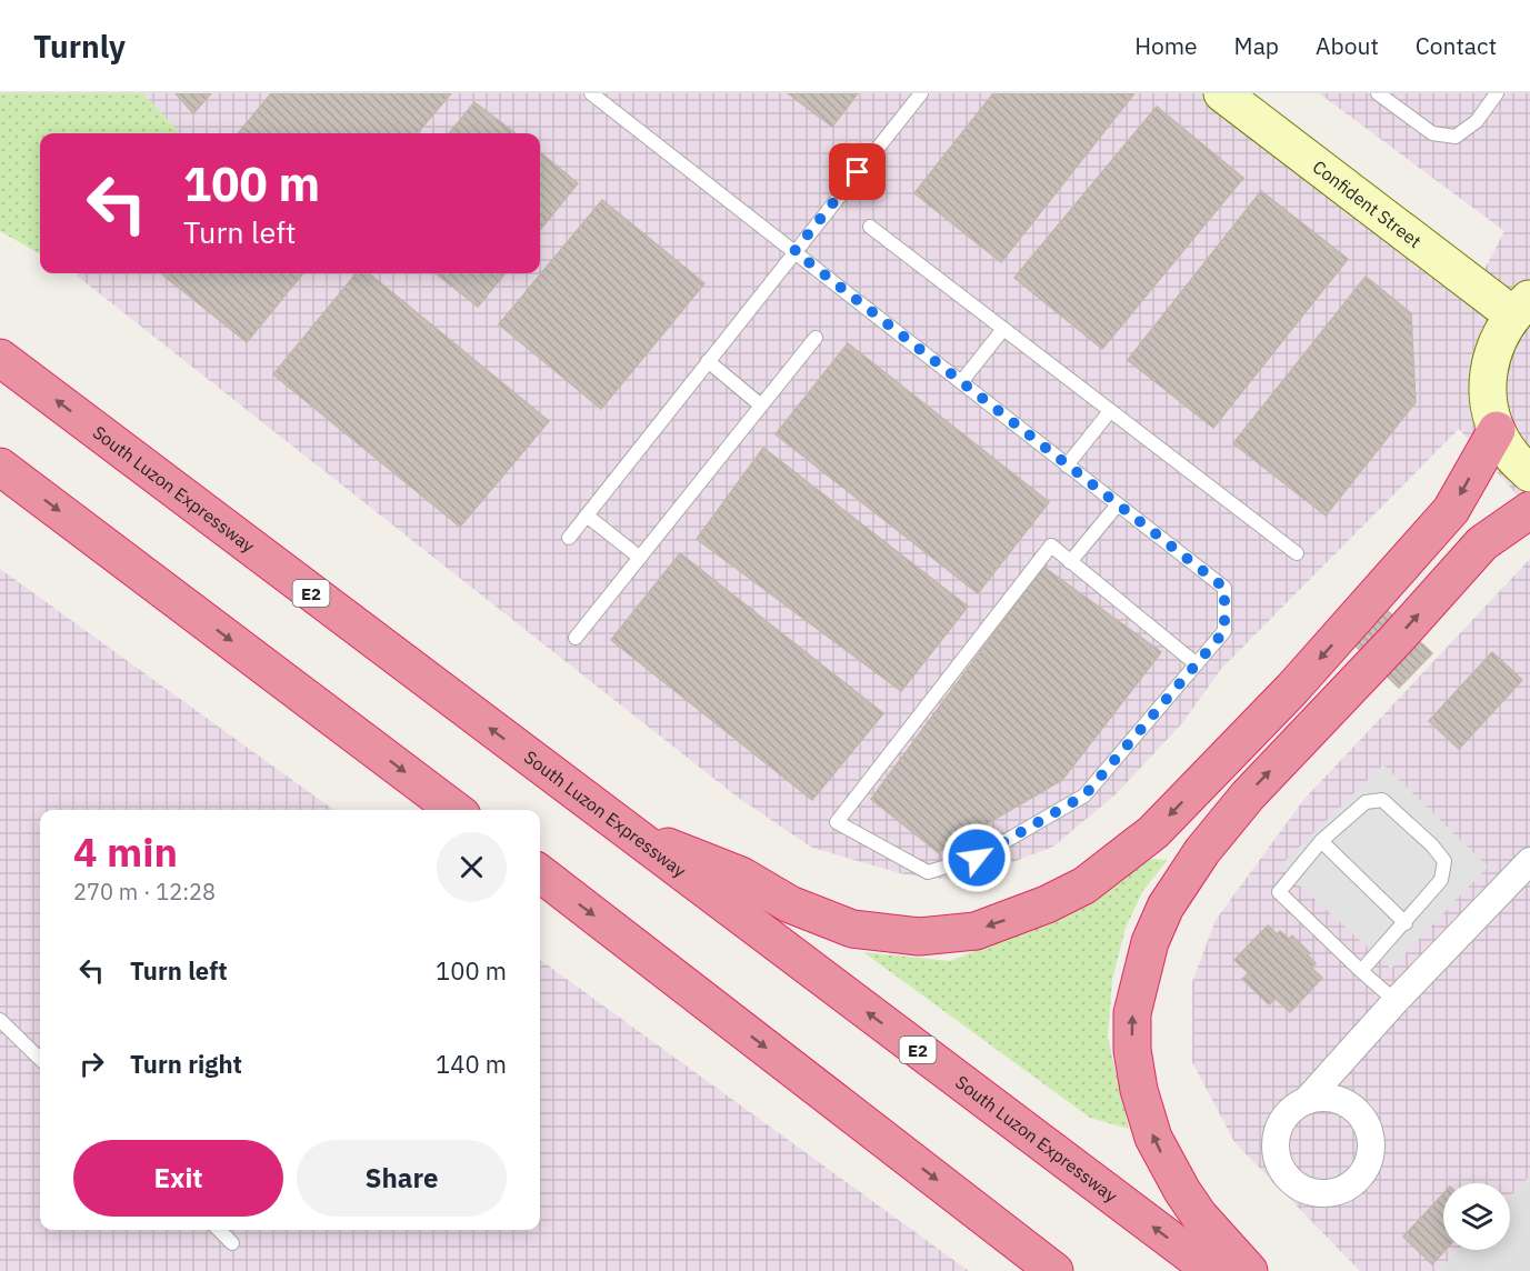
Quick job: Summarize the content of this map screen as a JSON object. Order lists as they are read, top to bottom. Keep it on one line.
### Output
{"streets":{"highway":["South Luzon Expressway","E2"],"street":["Confident Street"]},"page":{"header":"Turnly","nav":["Home","Map","About","Contact"],"turn":["100 m","Turn left"],"heading":["4 min","270 m · 12:28"],"list":[{"name":"Turn left","value":"100 m"},{"name":"Turn right","value":"140 m"}],"buttons":["Exit","Share"]}}
